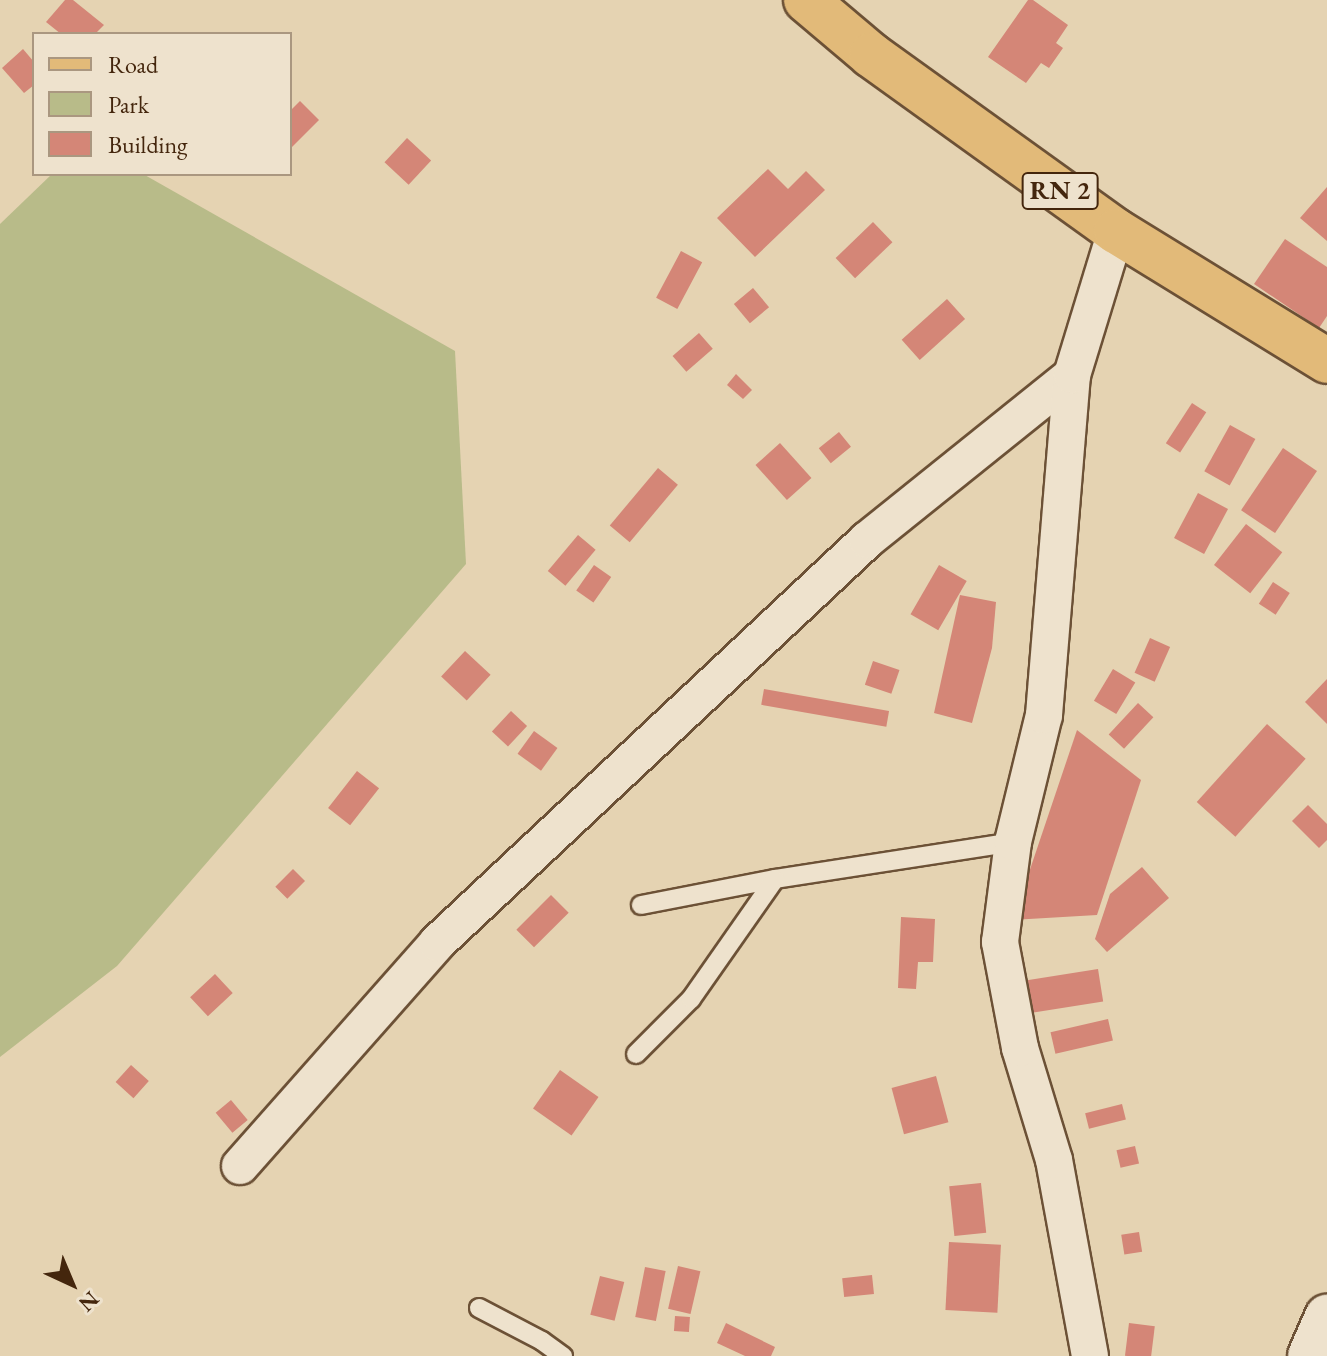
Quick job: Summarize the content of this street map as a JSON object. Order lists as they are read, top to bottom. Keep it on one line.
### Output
{"streets":{"main road":["RN 2"]},"legend":["Road","Park","Building"],"north":"bottom right"}
